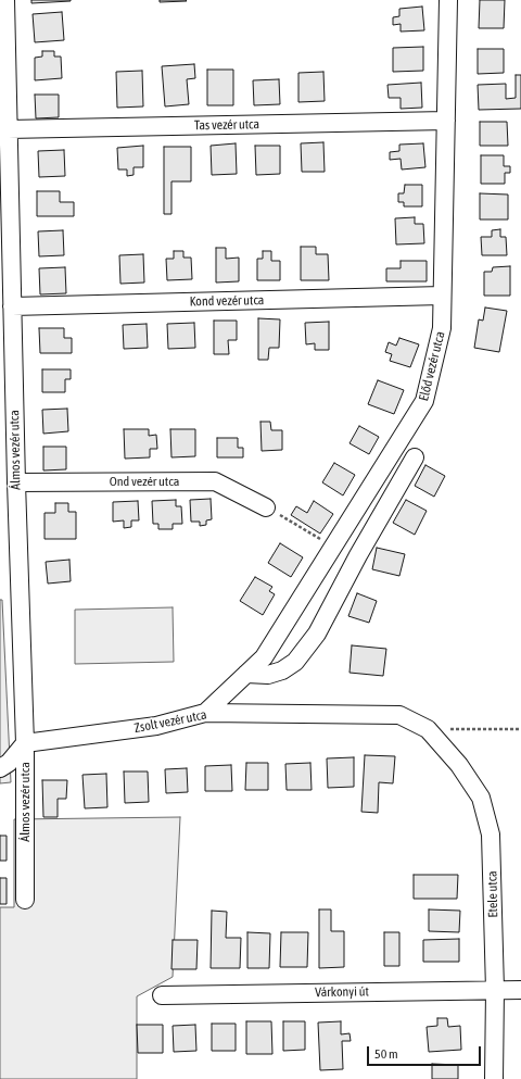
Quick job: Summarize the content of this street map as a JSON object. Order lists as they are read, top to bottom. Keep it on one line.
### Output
{"streets":{"street":["Tas vezér utca","Kond vezér utca","Előd vezér utca","Álmos vezér utca","Ond vezér utca","Zsolt vezér utca","Etele utca","Várkonyi út"]},"crossings":[["Tas vezér utca","Előd vezér utca"],["Tas vezér utca","Álmos vezér utca"],["Kond vezér utca","Előd vezér utca"],["Kond vezér utca","Álmos vezér utca"],["Előd vezér utca","Zsolt vezér utca"],["Álmos vezér utca","Ond vezér utca"],["Álmos vezér utca","Zsolt vezér utca"],["Zsolt vezér utca","Etele utca"],["Etele utca","Várkonyi út"]],"scale_bar":"50 m"}
